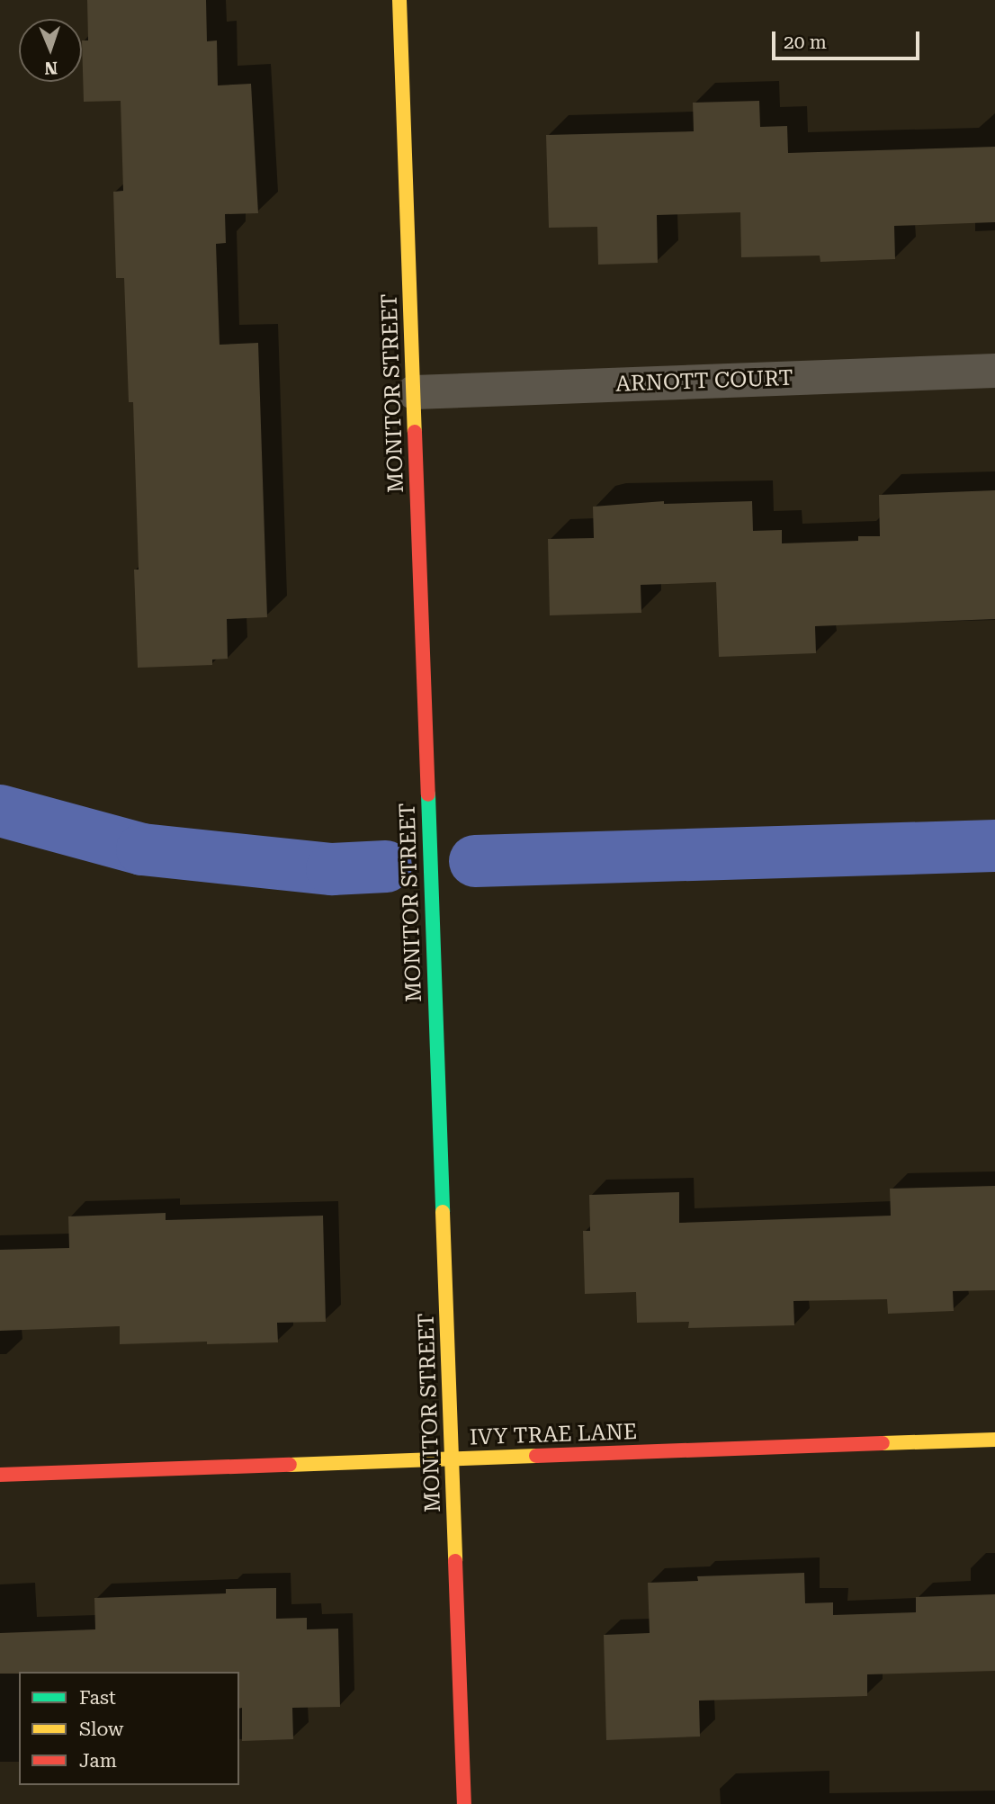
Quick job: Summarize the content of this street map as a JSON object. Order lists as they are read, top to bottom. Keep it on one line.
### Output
{"streets":{"street":["ARNOTT COURT","MONITOR STREET","IVY TRAE LANE"]},"crossings":[["ARNOTT COURT","MONITOR STREET"],["MONITOR STREET","IVY TRAE LANE"]],"legend":["Fast","Slow","Jam"],"scale_bar":"20 m","north":"bottom"}
